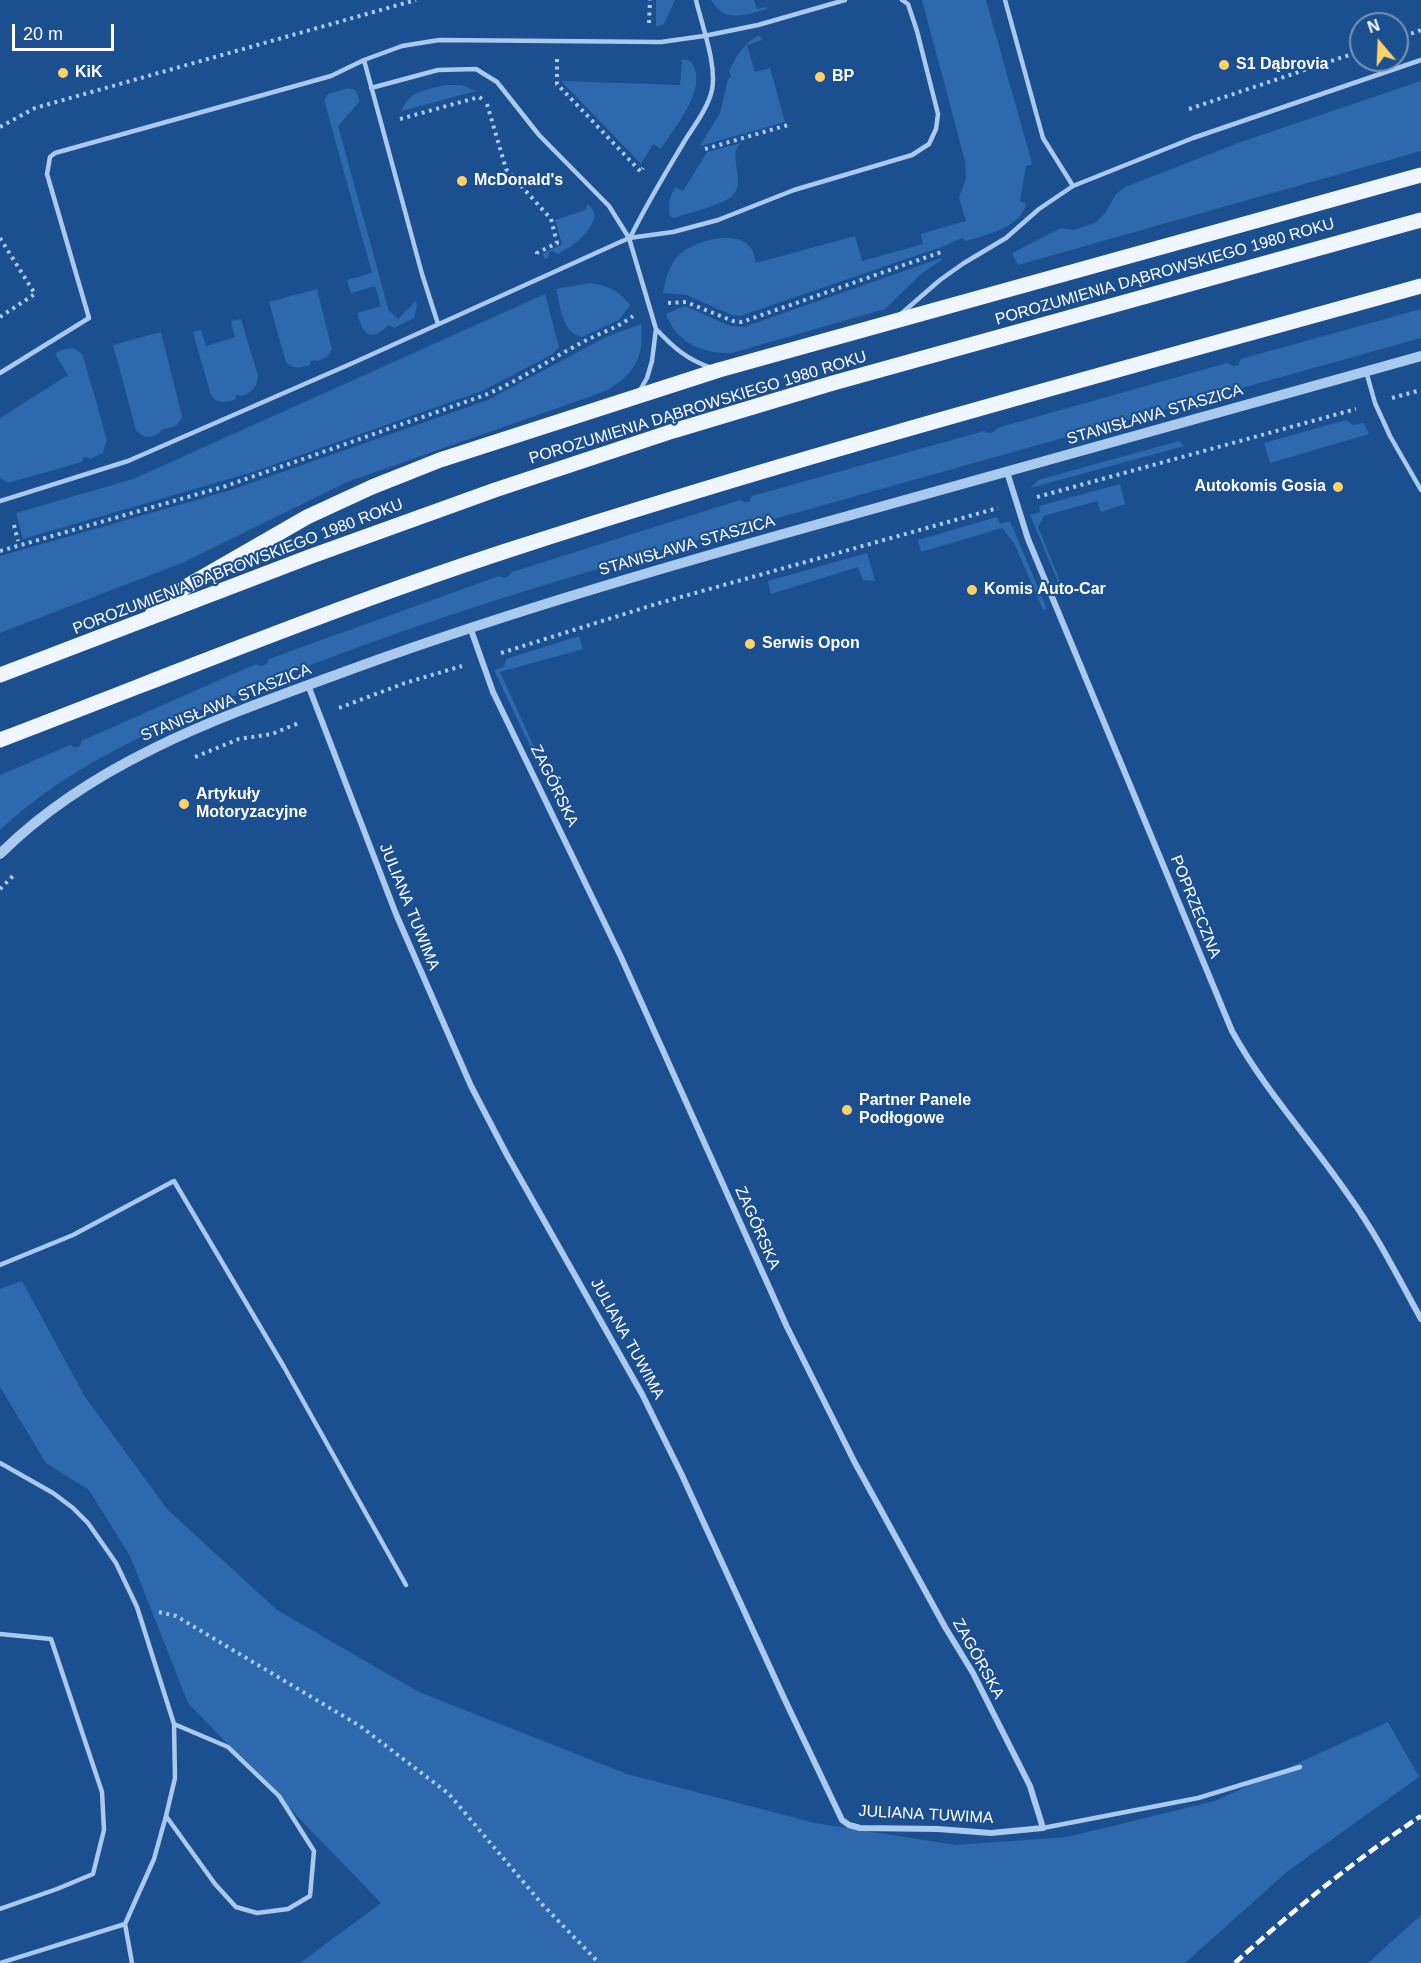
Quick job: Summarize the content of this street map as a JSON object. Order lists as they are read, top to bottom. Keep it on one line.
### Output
{"streets":{"main road":["POROZUMIENIA DĄBROWSKIEGO 1980 ROKU"],"street":["STANISŁAWA STASZICA","ZAGÓRSKA","JULIANA TUWIMA","POPRZECZNA"]},"crossings":[["STANISŁAWA STASZICA","ZAGÓRSKA"],["STANISŁAWA STASZICA","JULIANA TUWIMA"],["STANISŁAWA STASZICA","POPRZECZNA"],["ZAGÓRSKA","JULIANA TUWIMA"]],"places":["S1 Dąbrovia","KiK","BP","McDonald's","Autokomis Gosia","Komis Auto-Car","Serwis Opon","Artykuły Motoryzacyjne","Partner Panele Podłogowe"],"scale_bar":"20 m","north":"top"}
